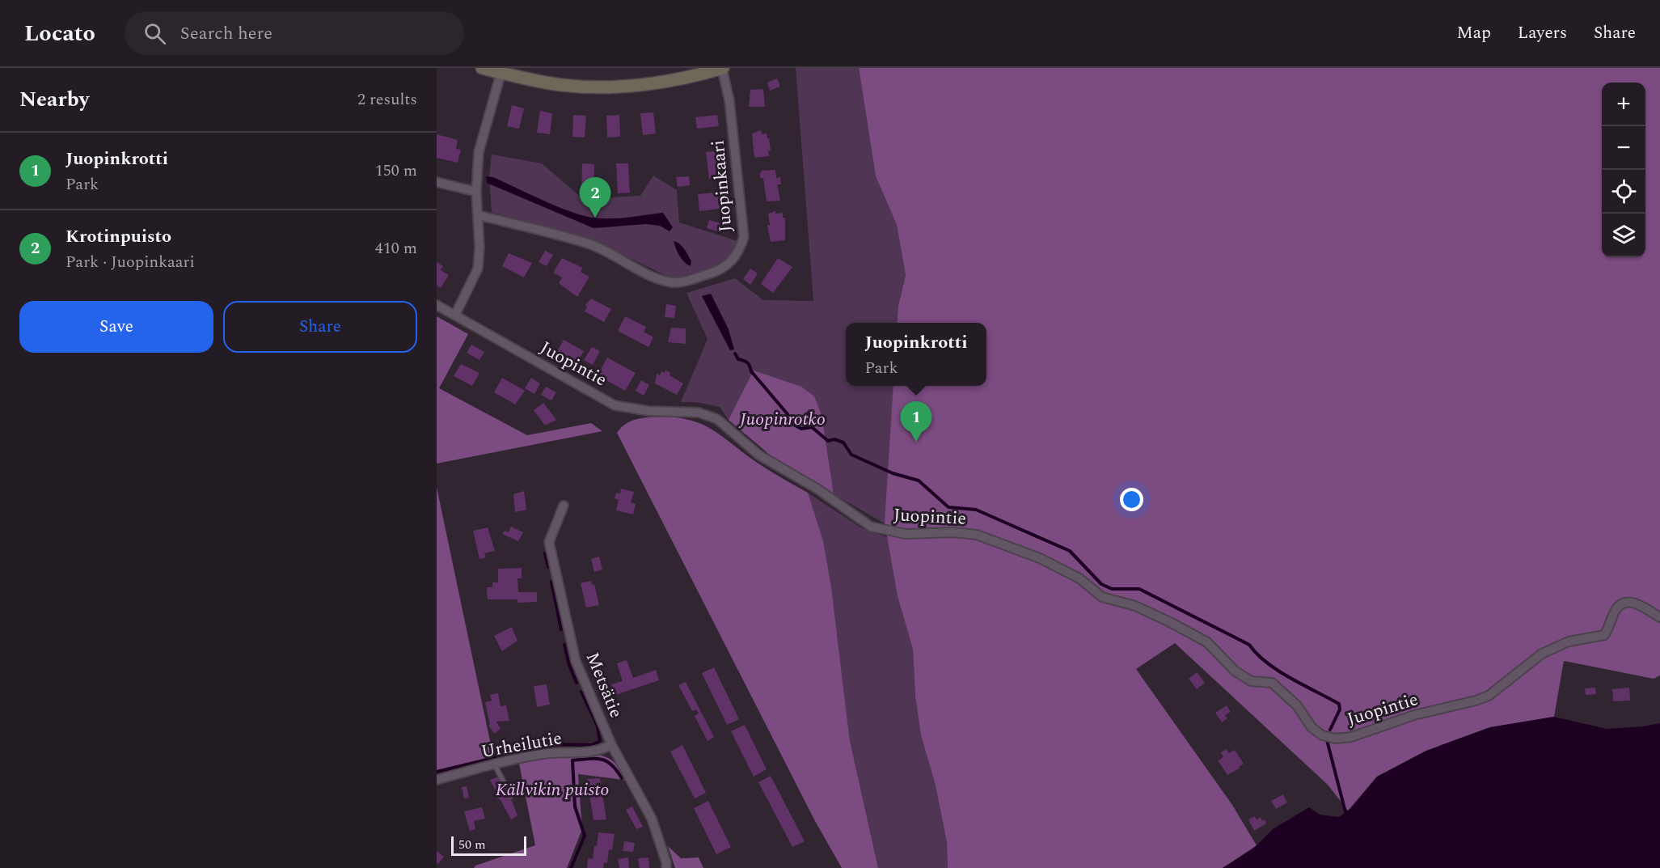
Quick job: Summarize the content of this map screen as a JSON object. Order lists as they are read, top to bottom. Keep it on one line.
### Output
{"streets":{"street":["Juopinkaari","Juopintie","Metsätie","Urheilutie"]},"crossings":[["Metsätie","Urheilutie"]],"parks":["Juopinrotko","Källvikin puisto"],"scale_bar":"50 m","page":{"header":"Locato","search":"Search here","nav":["Map","Layers","Share"],"heading":["Nearby","2 results"],"map_buttons":["+","−"],"list":[{"mark":"1","name":"Juopinkrotti","note":"Park","value":"150 m"},{"mark":"2","name":"Krotinpuisto","note":"Park · Juopinkaari","value":"410 m"}],"pins":["2","1"],"buttons":["Save","Share"],"popup":["Juopinkrotti","Park"],"scale":"50 m"}}
